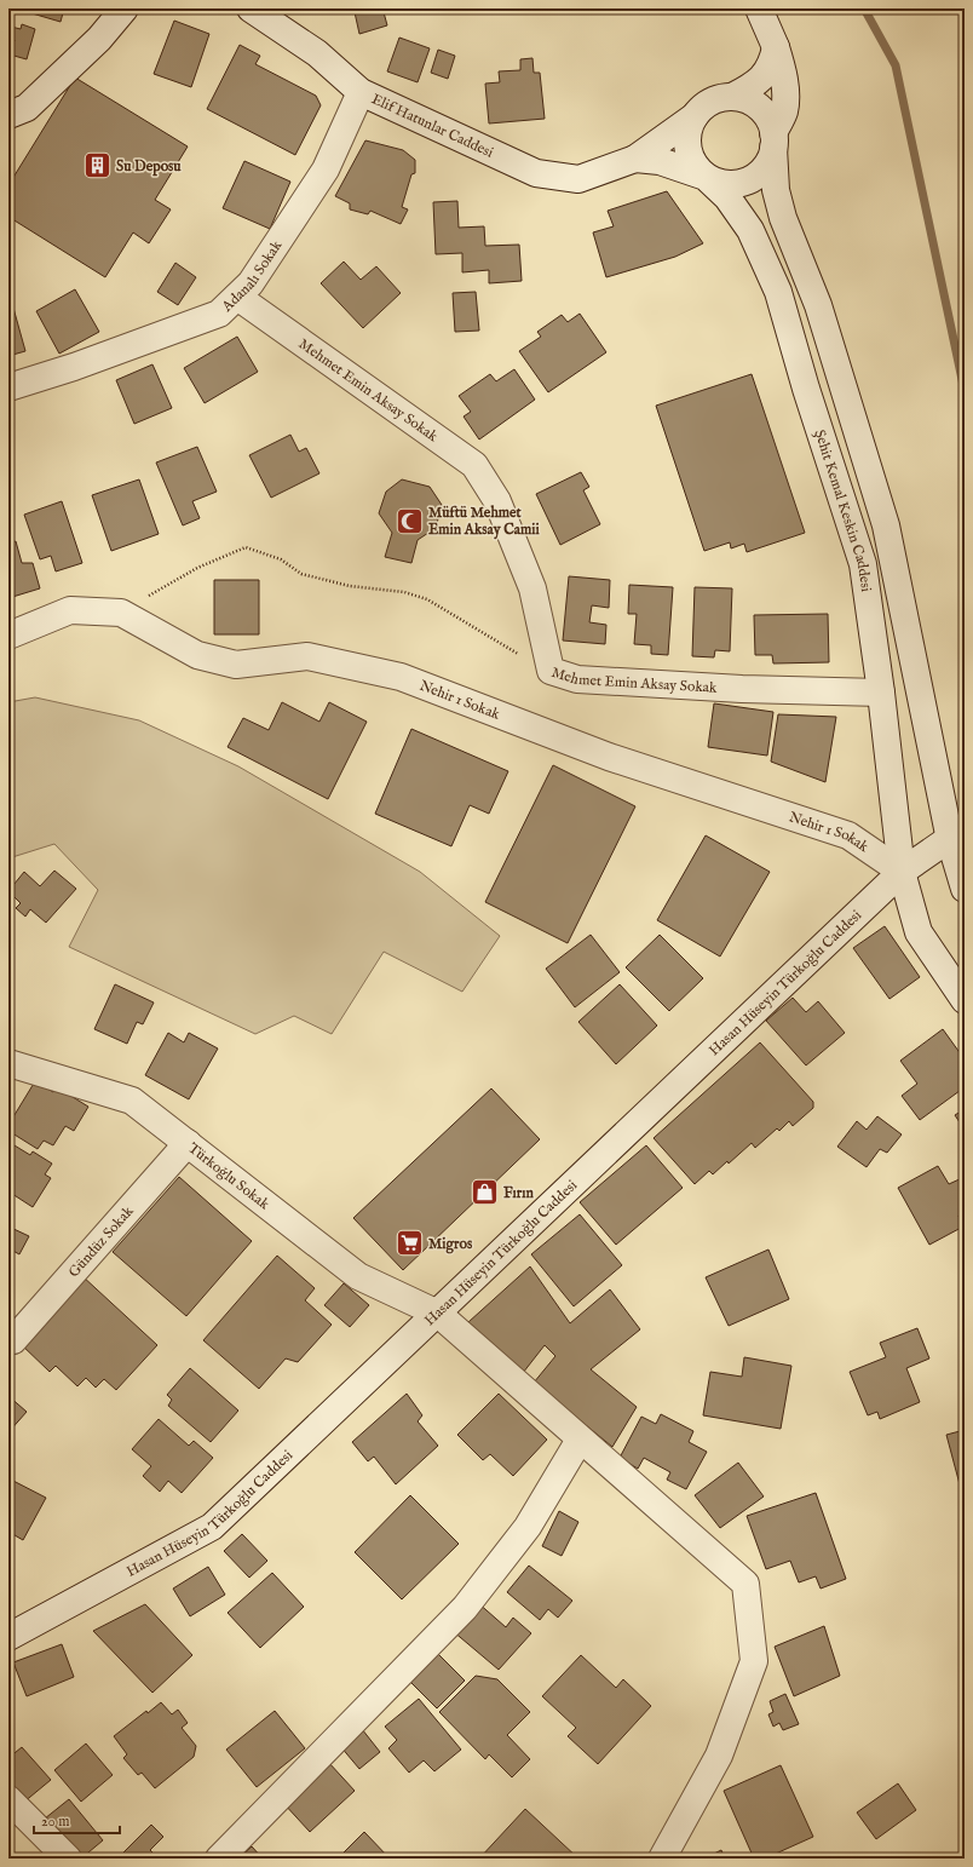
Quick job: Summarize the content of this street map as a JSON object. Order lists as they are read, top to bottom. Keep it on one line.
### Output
{"streets":{"street":["Elif Hatunlar Caddesi","Adanalı Sokak","Mehmet Emin Aksay Sokak","Şehit Kemal Keskin Caddesi","Nehir 1 Sokak","Hasan Hüseyin Türkoğlu Caddesi","Türkoğlu Sokak","Gündüz Sokak"]},"crossings":[["Elif Hatunlar Caddesi","Adanalı Sokak"],["Adanalı Sokak","Mehmet Emin Aksay Sokak"],["Mehmet Emin Aksay Sokak","Şehit Kemal Keskin Caddesi"],["Şehit Kemal Keskin Caddesi","Nehir 1 Sokak"],["Şehit Kemal Keskin Caddesi","Hasan Hüseyin Türkoğlu Caddesi"],["Nehir 1 Sokak","Hasan Hüseyin Türkoğlu Caddesi"],["Hasan Hüseyin Türkoğlu Caddesi","Türkoğlu Sokak"],["Türkoğlu Sokak","Gündüz Sokak"]],"places":{"building":["Su Deposu"],"mosque":["Müftü Mehmet Emin Aksay Camii"],"shop":["Fırın"],"supermarket":["Migros"]},"scale_bar":"20 m"}
